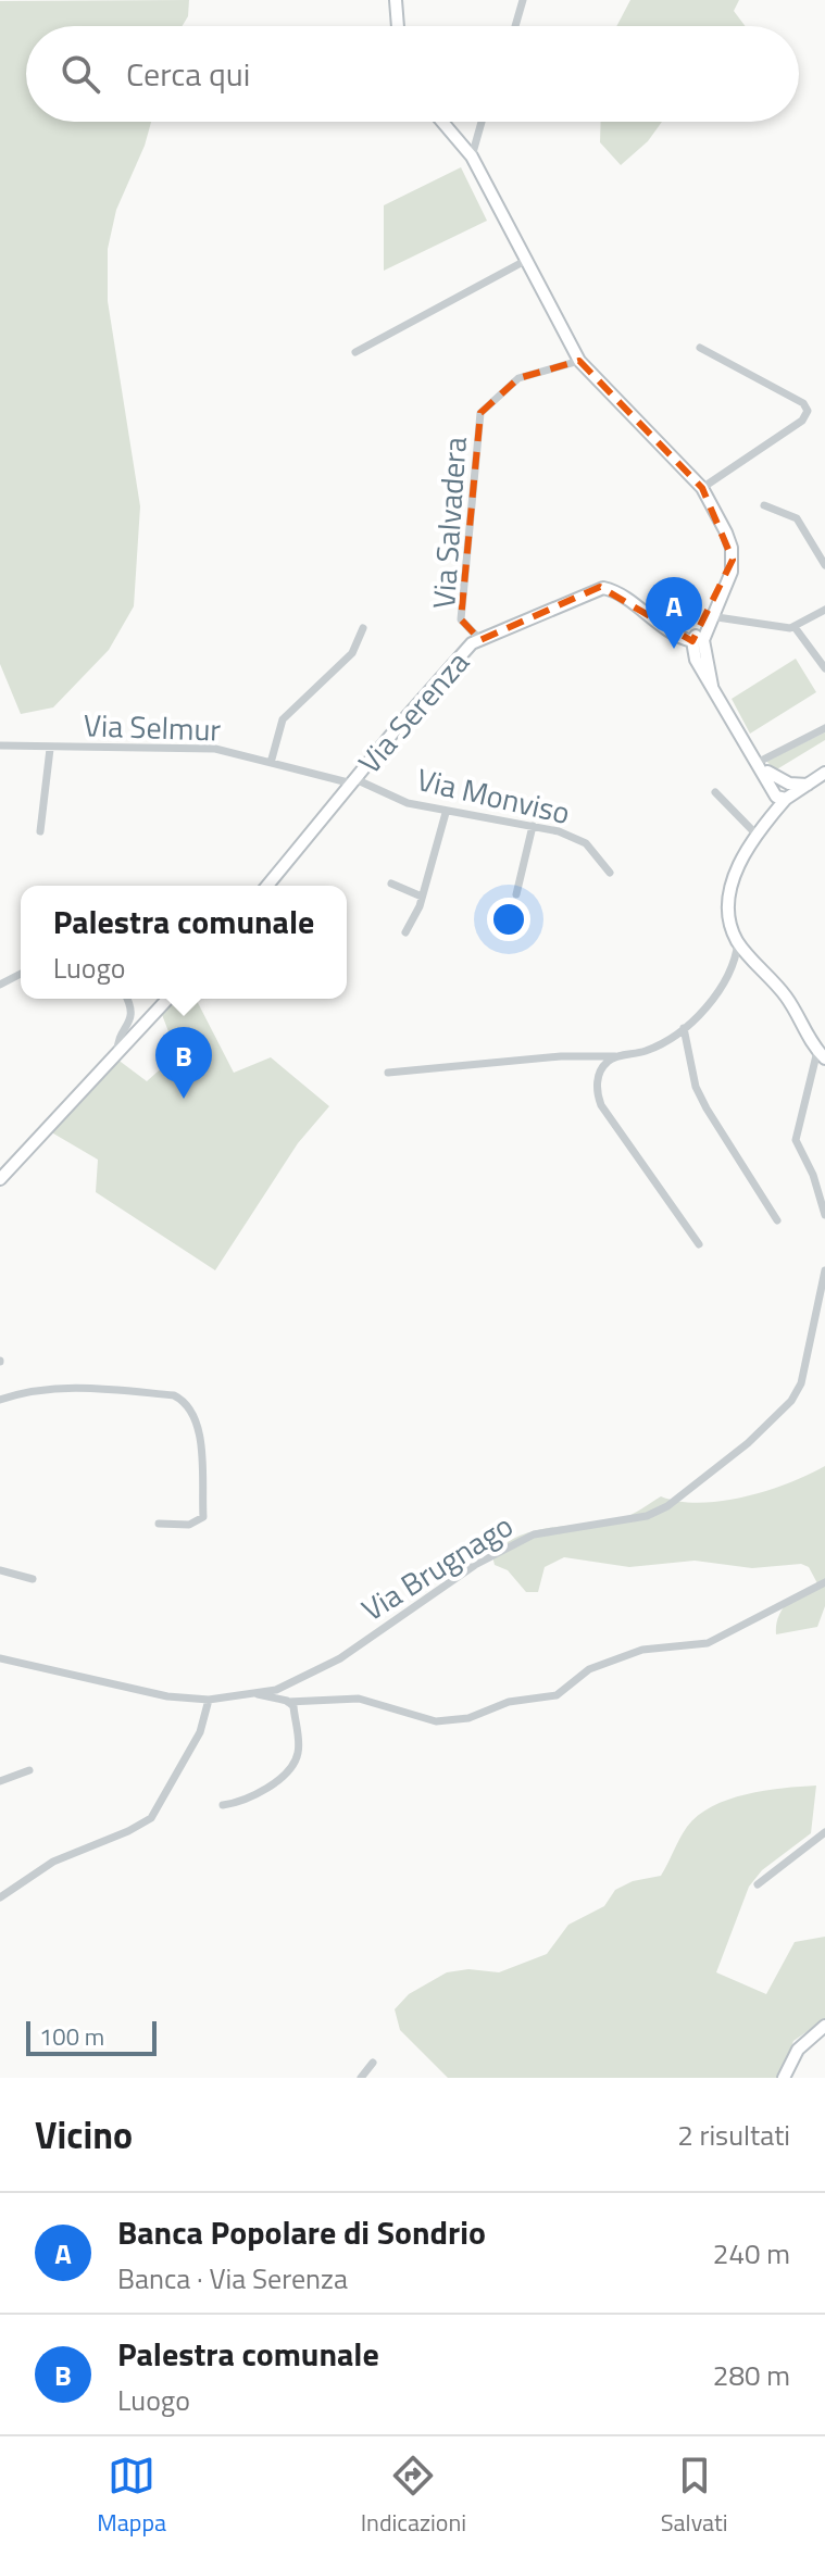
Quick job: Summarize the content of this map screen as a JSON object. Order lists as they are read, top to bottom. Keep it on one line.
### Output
{"streets":{"street":["Via Salvadera","Via Serenza","Via Selmur","Via Monviso","Via Brugnago"]},"crossings":[["Via Salvadera","Via Serenza"],["Via Serenza","Via Selmur"],["Via Serenza","Via Monviso"],["Via Selmur","Via Monviso"]],"scale_bar":"100 m","page":{"search":"Cerca qui","pins":["A","B"],"popup":["Palestra comunale","Luogo"],"scale":"100 m","heading":["Vicino","2 risultati"],"list":[{"mark":"A","name":"Banca Popolare di Sondrio","note":"Banca · Via Serenza","value":"240 m"},{"mark":"B","name":"Palestra comunale","note":"Luogo","value":"280 m"}],"nav":["Mappa","Indicazioni","Salvati"]}}
